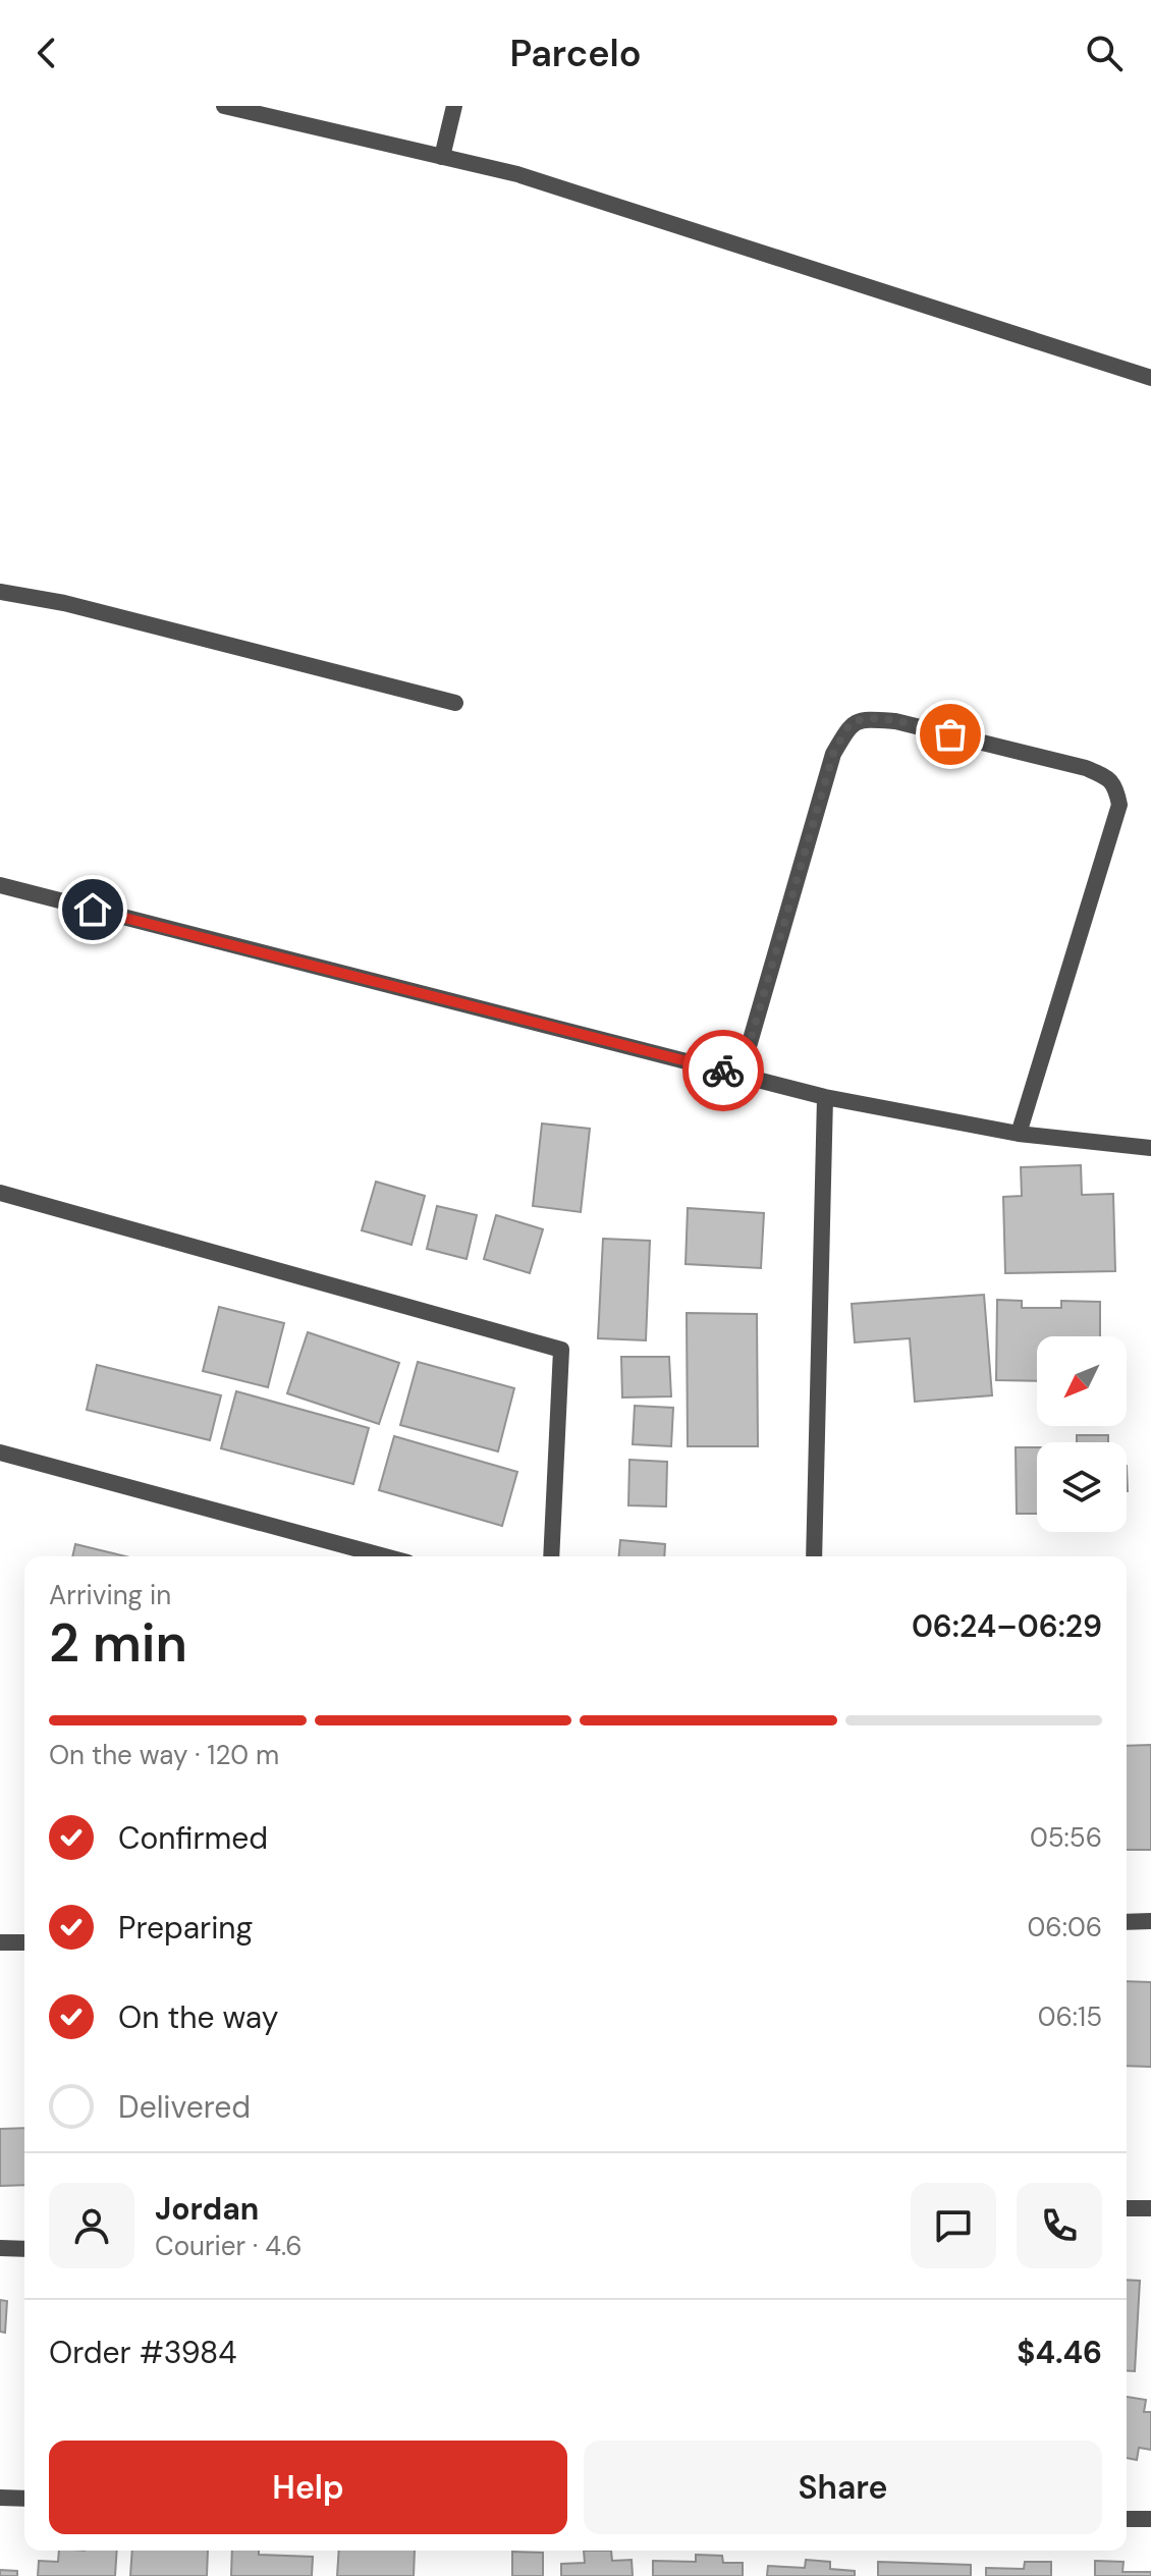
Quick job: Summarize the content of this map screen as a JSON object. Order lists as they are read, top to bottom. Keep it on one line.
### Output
{"north":"bottom left","page":{"header":"Parcelo","heading":["2 min","Arriving in","06:24–06:29"],"panel":["Jordan","Courier · 4.6","Order #3984","$4.46"],"bar":"On the way · 120 m","list":[["Confirmed","05:56"],["Preparing","06:06"],["On the way","06:15"],"Delivered"],"buttons":["Help","Share"]}}
